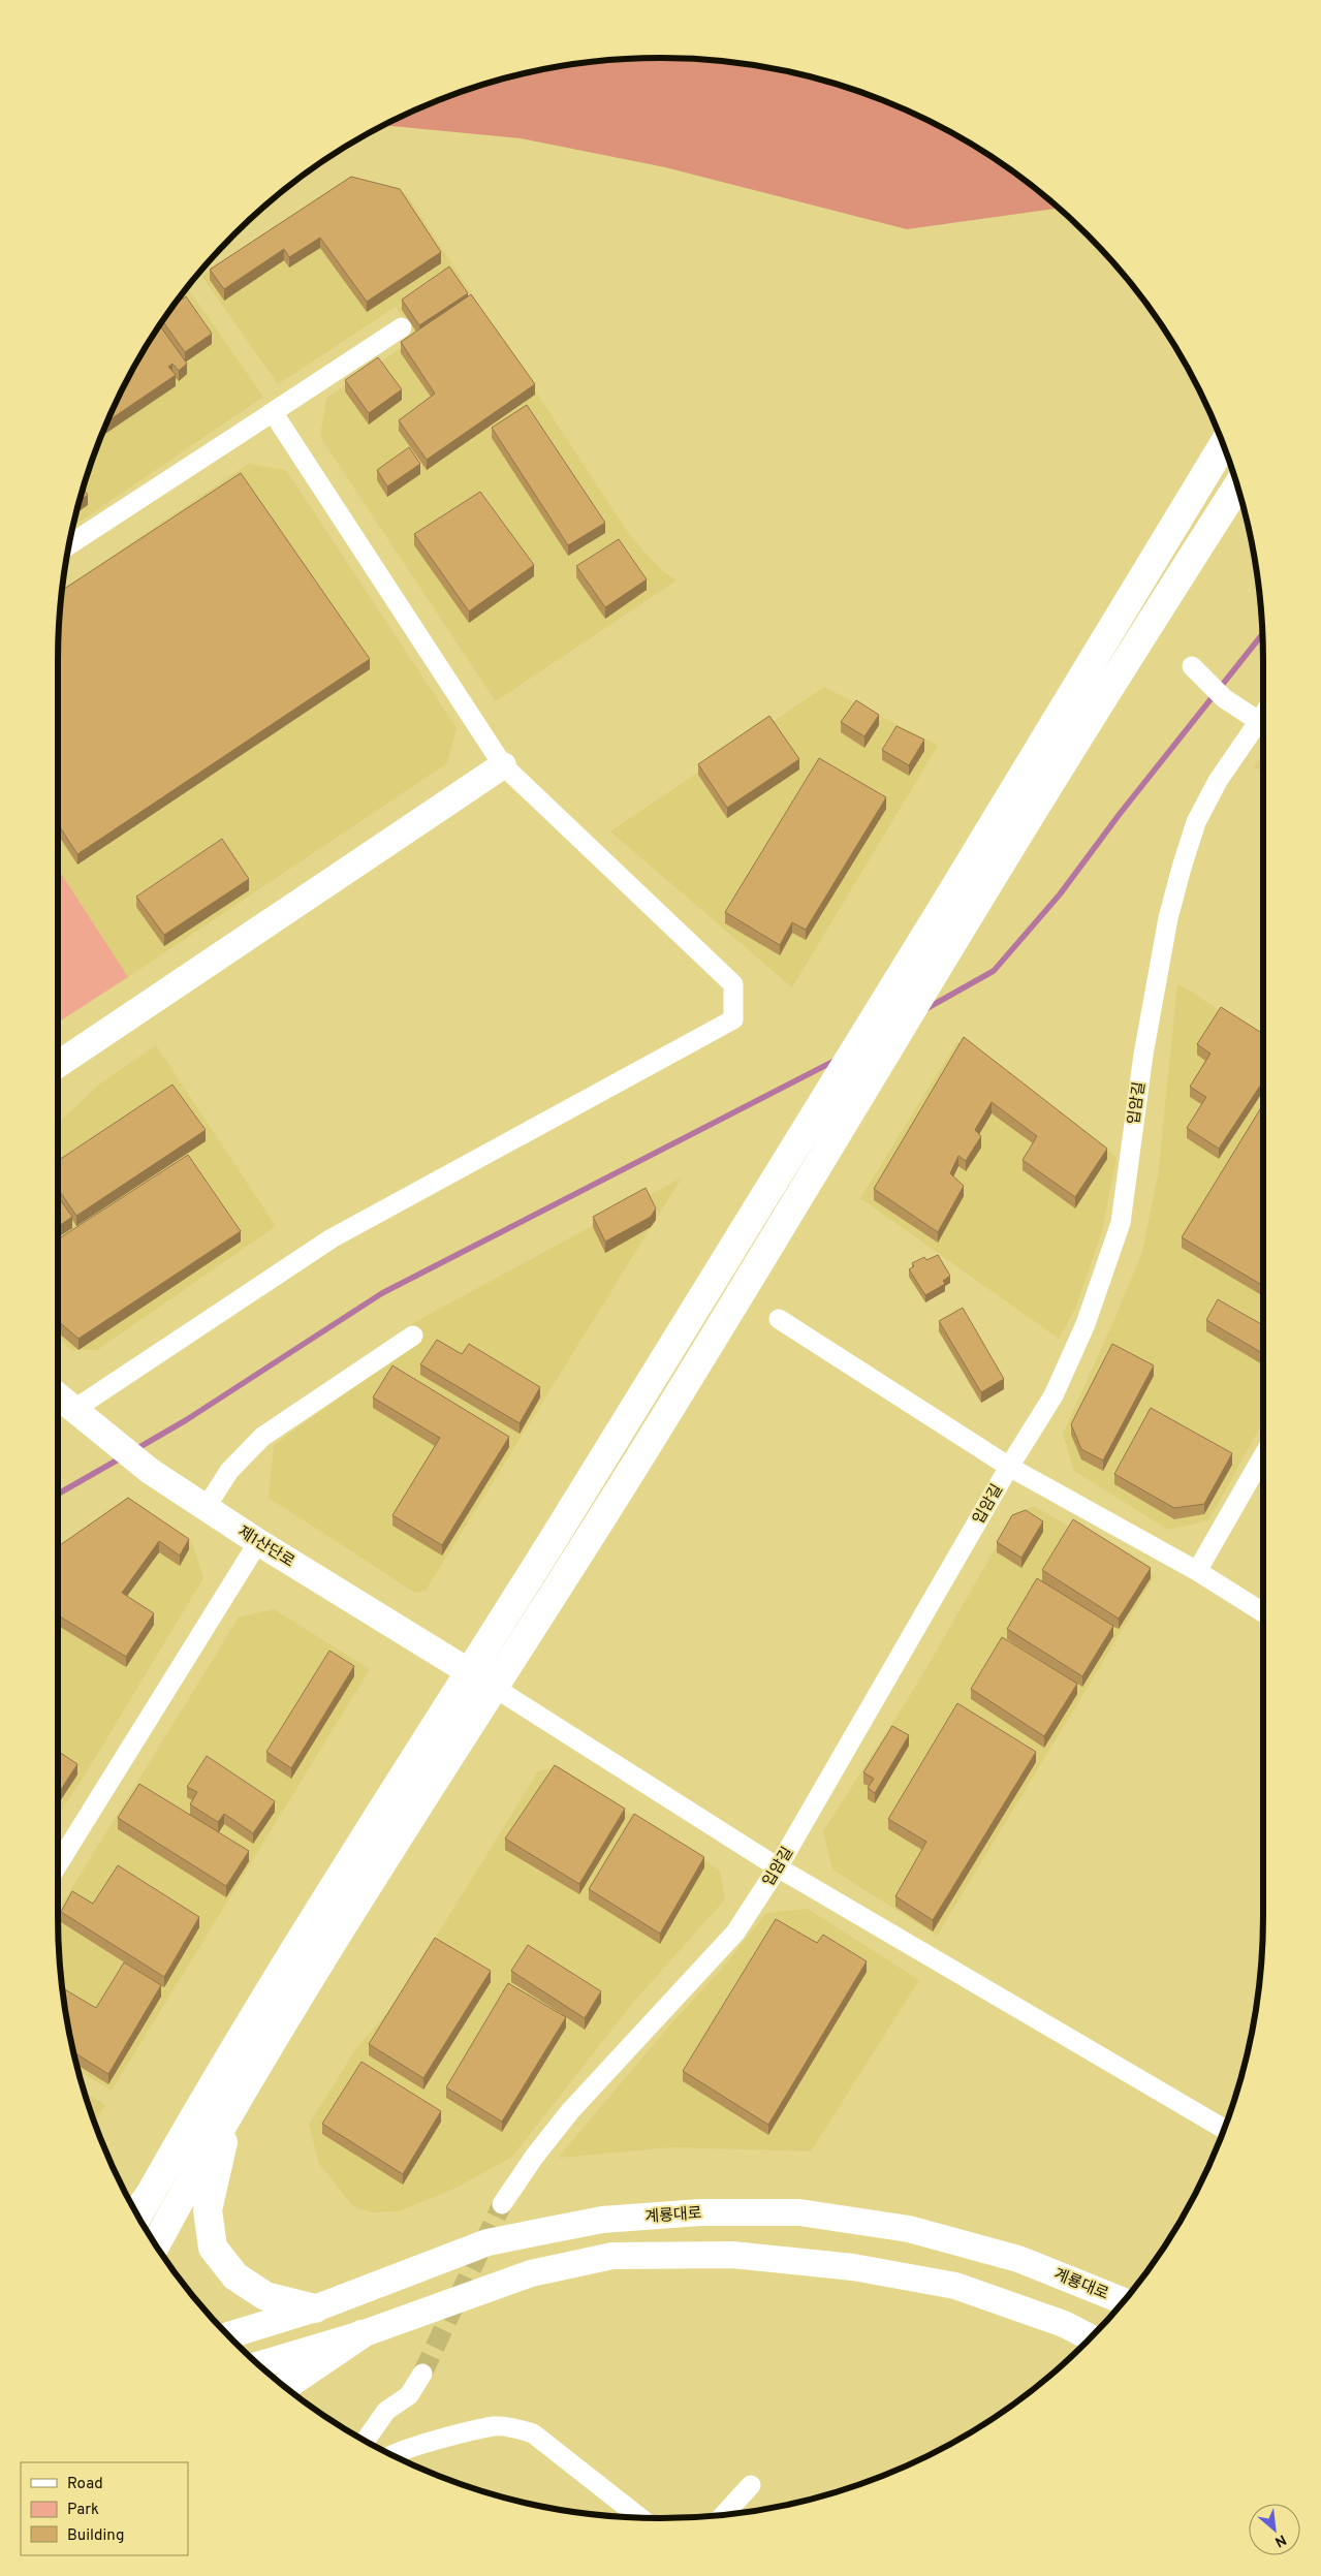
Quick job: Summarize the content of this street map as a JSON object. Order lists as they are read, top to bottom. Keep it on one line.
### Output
{"streets":{"main road":["제1산단로","계룡대로"],"street":["입암길"]},"legend":["Road","Park","Building"],"north":"bottom right"}
